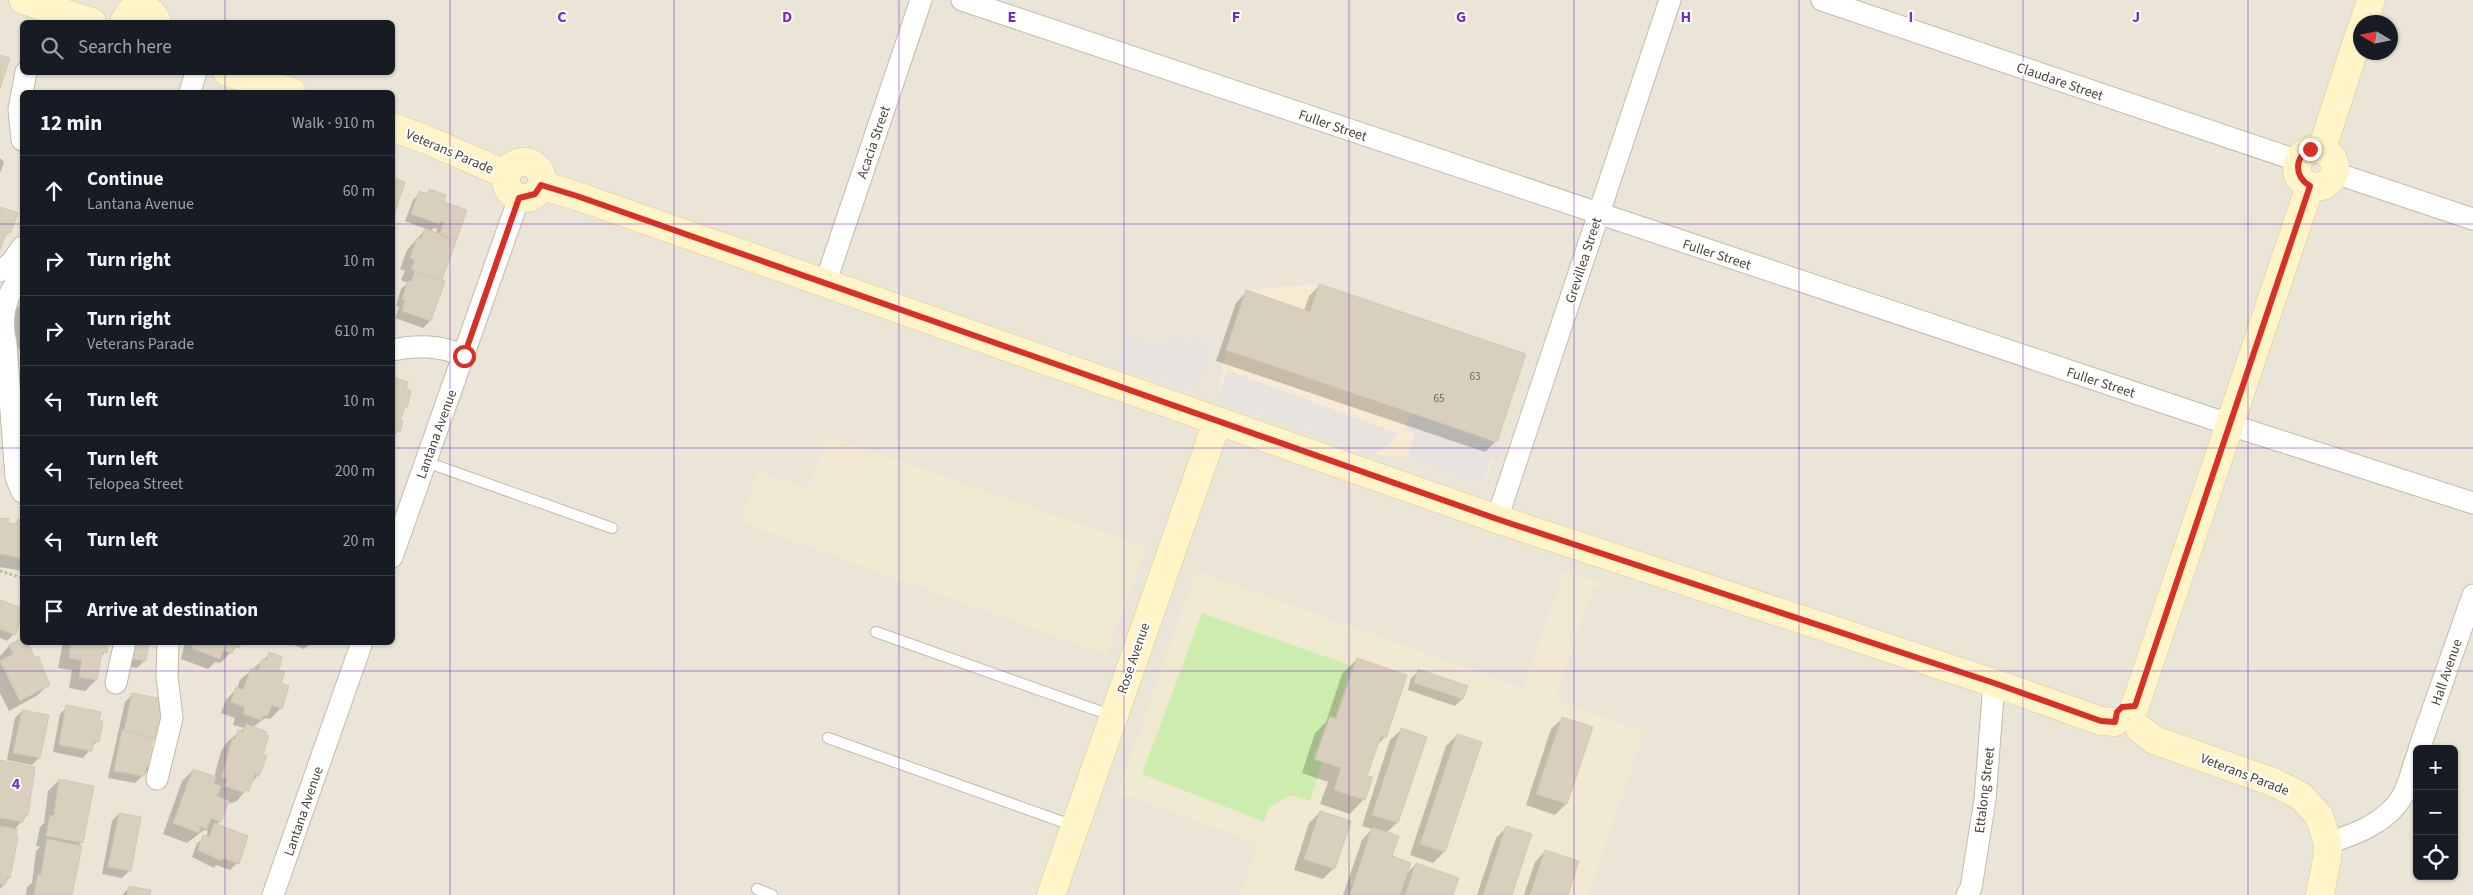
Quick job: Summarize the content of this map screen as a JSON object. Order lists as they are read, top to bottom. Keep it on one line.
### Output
{"streets":{"street":["Claudare Street","Fuller Street","Acacia Street","Veterans Parade","Grevillea Street","Lantana Avenue","Rose Avenue","Hall Avenue","Ettalong Street"]},"crossings":[["Fuller Street","Grevillea Street"],["Acacia Street","Veterans Parade"],["Veterans Parade","Grevillea Street"],["Veterans Parade","Lantana Avenue"],["Veterans Parade","Rose Avenue"],["Veterans Parade","Ettalong Street"]],"house_numbers":["63","65"],"north":"left","page":{"search":"Search here","heading":["12 min","Walk · 910 m"],"list":[["Continue","Lantana Avenue","60 m"],["Turn right","10 m"],["Turn right","Veterans Parade","610 m"],["Turn left","10 m"],["Turn left","Telopea Street","200 m"],["Turn left","20 m"],"Arrive at destination"],"map_buttons":["+","−"]},"grid":{"columns":["C","D","E","F","G","H","I","J"],"rows":["4"]}}
